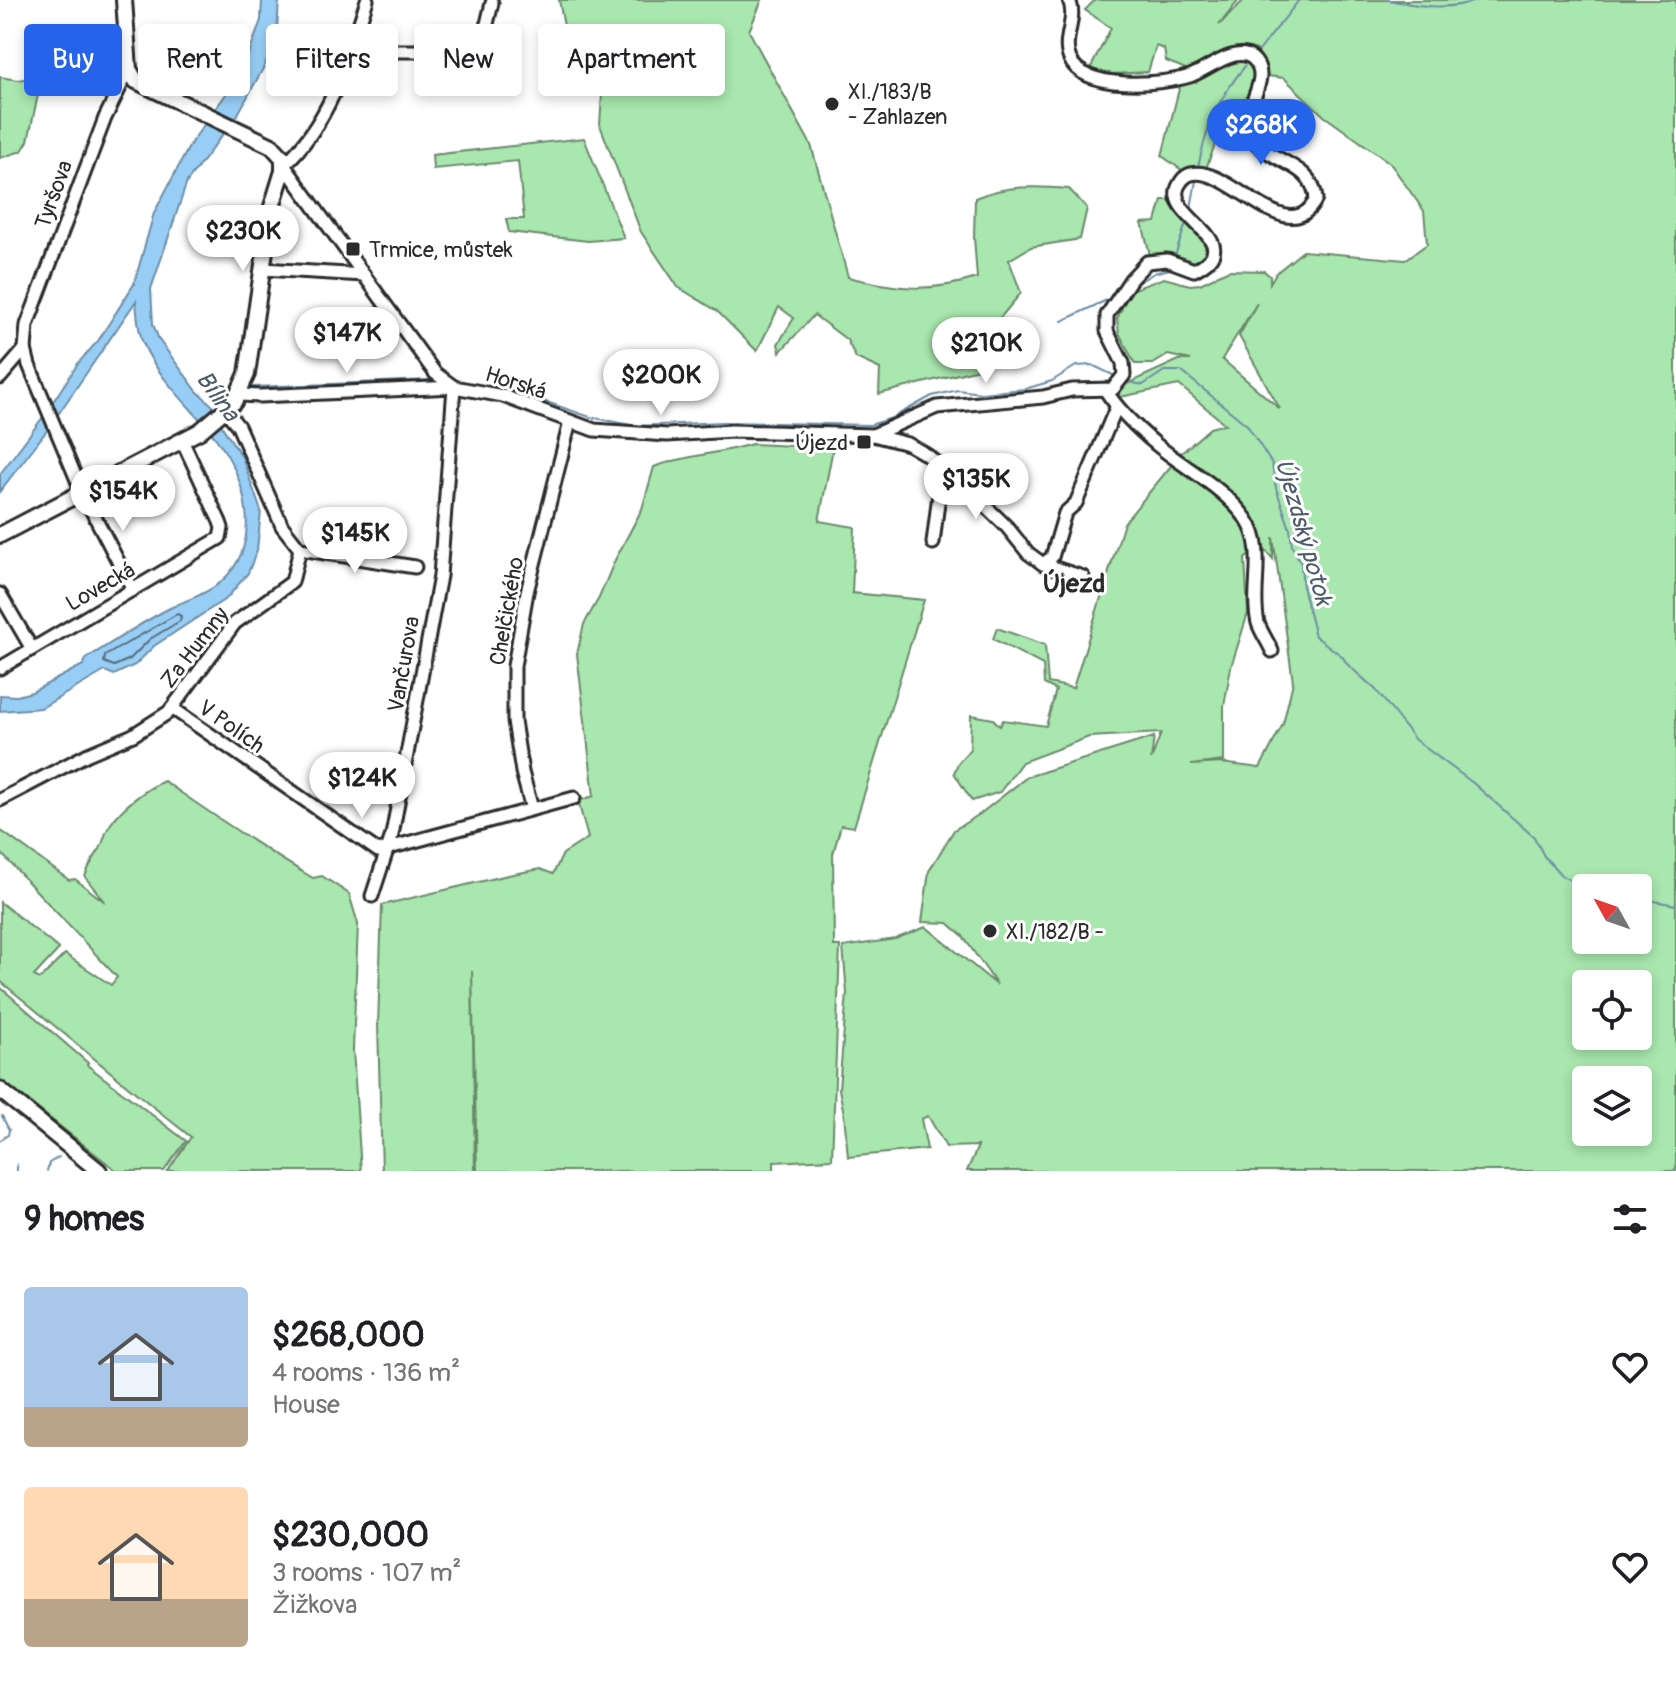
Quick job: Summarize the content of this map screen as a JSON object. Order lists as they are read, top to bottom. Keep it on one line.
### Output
{"streets":{"street":["Tyršova","Horská","Lovecká","Chelčického","Za Humny","Vančurova","V Polích"]},"crossings":[["Tyršova","Lovecká"],["Horská","Chelčického"],["Horská","Vančurova"],["Za Humny","V Polích"],["Vančurova","V Polích"]],"districts":["Újezd"],"water":["Bílina","Újezdský potok"],"places":{"other":["XI./183/B - Zahlazen","XI./182/B -"],"transit":["Trmice, můstek","Újezd"]},"north":"top left","page":{"chip":["Buy","Rent","Filters","New","Apartment"],"price":["$268K","$230K","$147K","$210K","$200K","$135K","$154K","$145K","$124K"],"heading":"9 homes","list":[{"name":"$268,000","note":"4 rooms · 136 m² · House"},{"name":"$230,000","note":"3 rooms · 107 m² · Žižkova"}]}}
